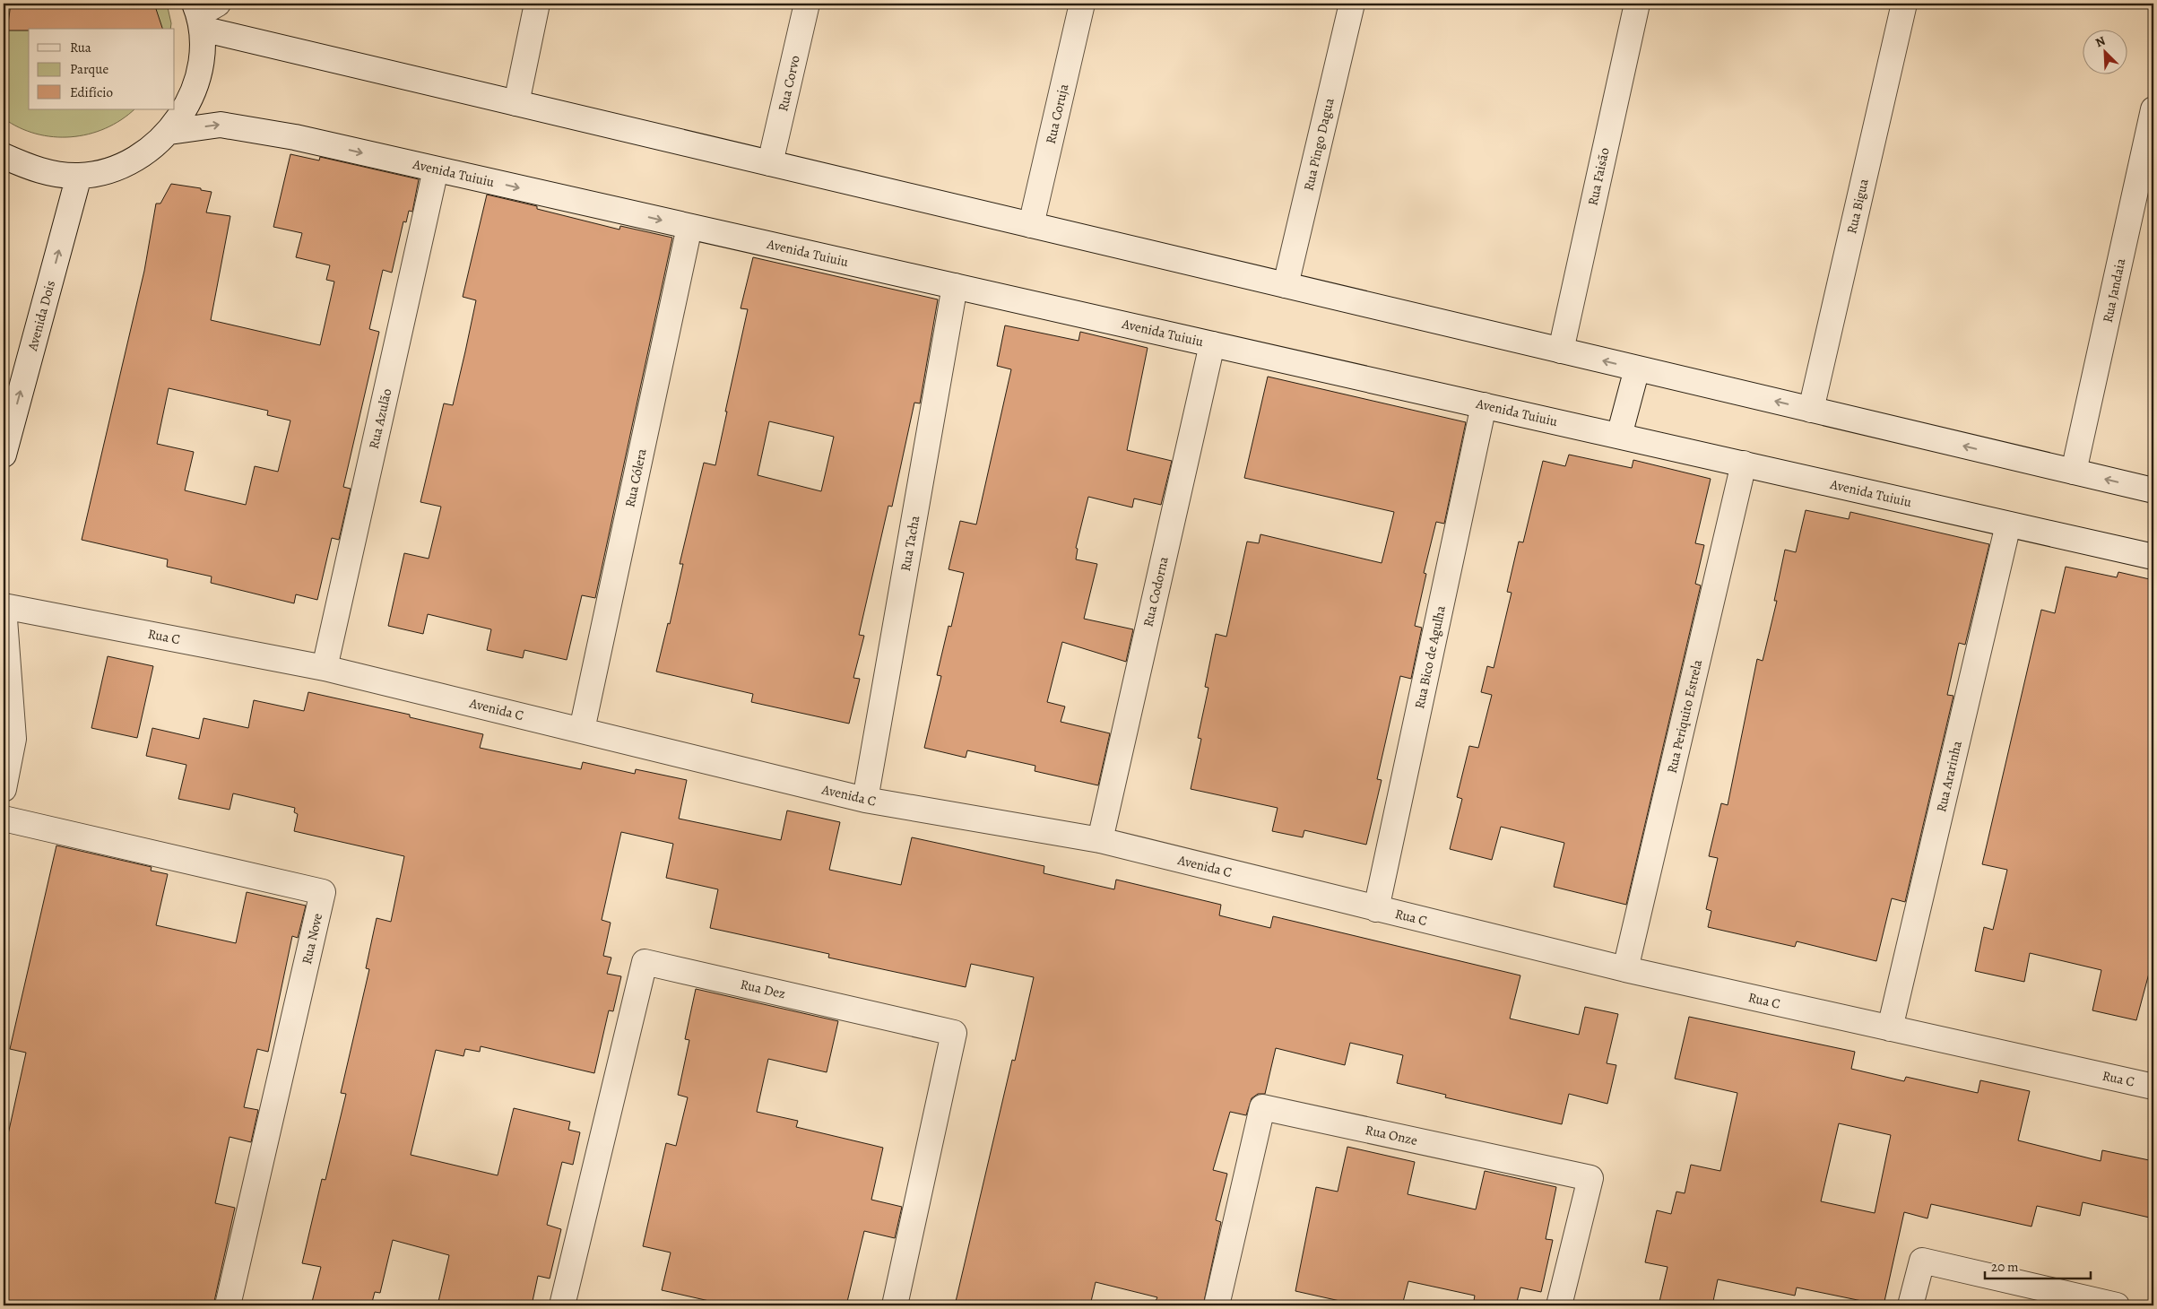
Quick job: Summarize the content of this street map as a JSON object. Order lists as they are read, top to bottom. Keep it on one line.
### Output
{"streets":{"street":["Rua Corvo","Rua Coruja","Rua Pingo Dagua","Avenida Tuiuiu","Rua Faisão","Rua Bigua","Rua Jandaia","Avenida Dois","Rua Azulão","Rua Cólera","Rua Tacha","Rua Codorna","Rua C","Rua Bico de Agulha","Avenida C","Rua Periquito Estrela","Rua Ararinha","Rua Nove","Rua Dez","Rua Onze"]},"crossings":[["Avenida Tuiuiu","Rua Azulão"],["Avenida Tuiuiu","Rua Cólera"],["Avenida Tuiuiu","Rua Tacha"],["Avenida Tuiuiu","Rua Codorna"],["Avenida Tuiuiu","Rua Bico de Agulha"],["Avenida Tuiuiu","Rua Periquito Estrela"],["Avenida Tuiuiu","Rua Ararinha"],["Rua Azulão","Rua C"],["Rua Azulão","Avenida C"],["Rua Cólera","Avenida C"],["Rua Tacha","Avenida C"],["Rua Codorna","Avenida C"],["Rua C","Rua Bico de Agulha"],["Rua C","Avenida C"],["Rua C","Rua Periquito Estrela"],["Rua C","Rua Ararinha"],["Rua Bico de Agulha","Avenida C"]],"one_way":["Avenida Dois"],"legend":["Rua","Parque","Edifício"],"scale_bar":"20 m","north":"top left"}
